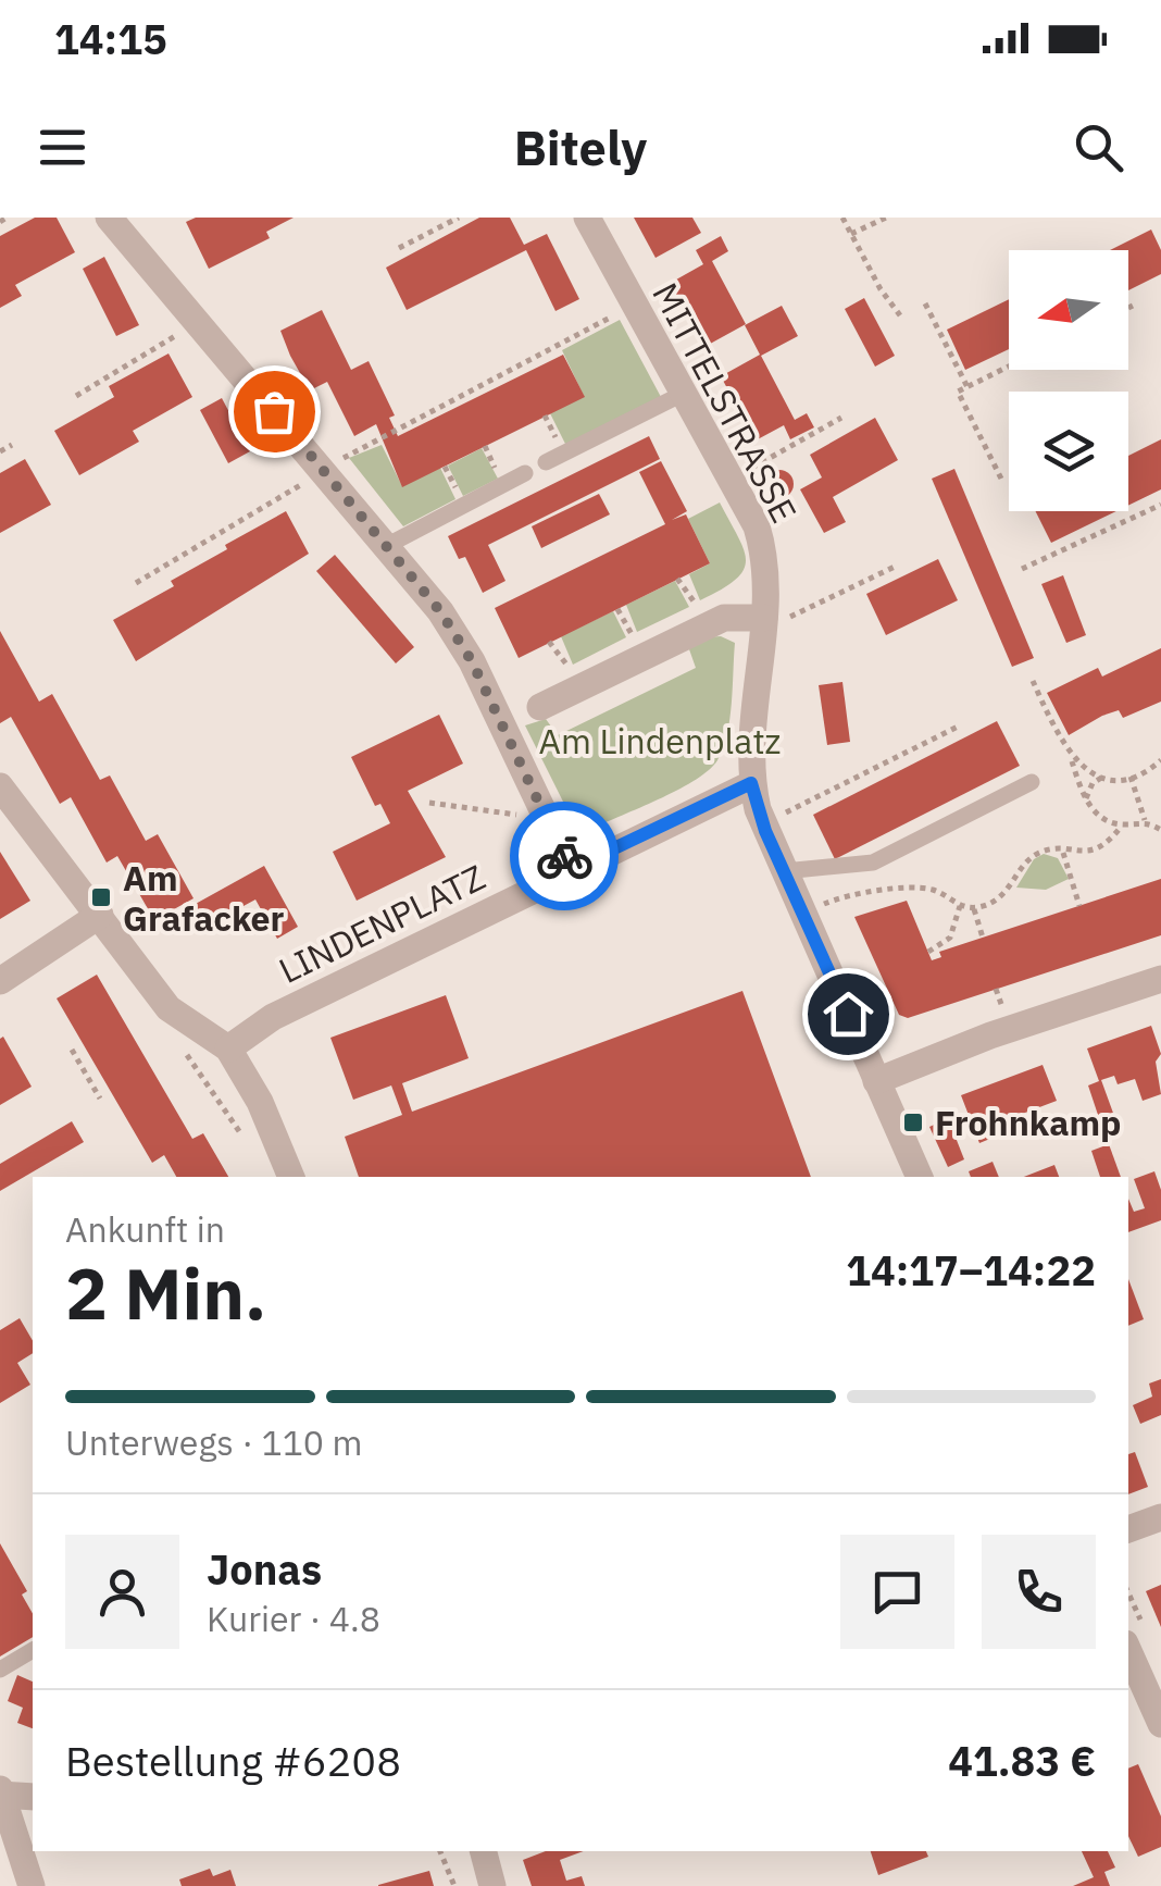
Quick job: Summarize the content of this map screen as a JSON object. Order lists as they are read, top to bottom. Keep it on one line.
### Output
{"streets":{"street":["MITTELSTRASSE","LINDENPLATZ"]},"crossings":[["MITTELSTRASSE","LINDENPLATZ"]],"parks":["Am Lindenplatz"],"places":{"transit":["Am Grafacker","Frohnkamp"]},"north":"left","page":{"status":"14:15","header":"Bitely","heading":["2 Min.","Ankunft in","14:17–14:22"],"panel":["Jonas","Kurier · 4.8","Bestellung #6208","41.83 €"],"bar":"Unterwegs · 110 m"}}
